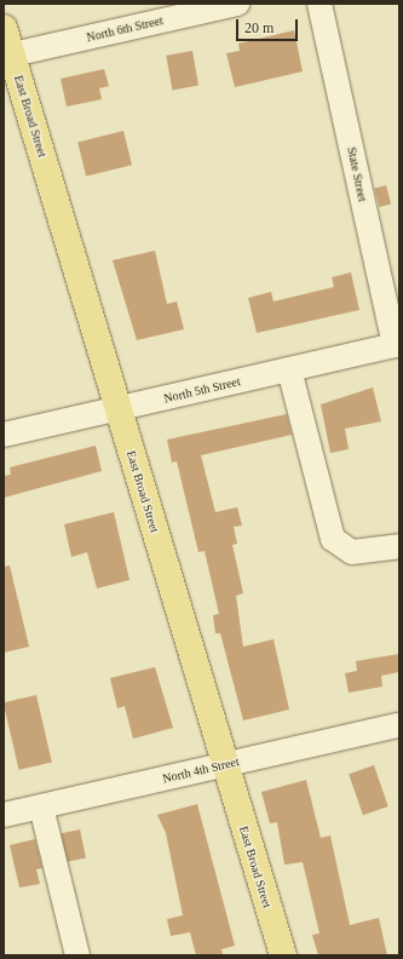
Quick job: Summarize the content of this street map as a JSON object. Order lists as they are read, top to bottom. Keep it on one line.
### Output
{"streets":{"main road":["East Broad Street"],"street":["North 6th Street","State Street","North 5th Street","North 4th Street"]},"crossings":[["North 6th Street","East Broad Street"],["East Broad Street","North 5th Street"],["East Broad Street","North 4th Street"],["State Street","North 5th Street"]],"scale_bar":"20 m"}
